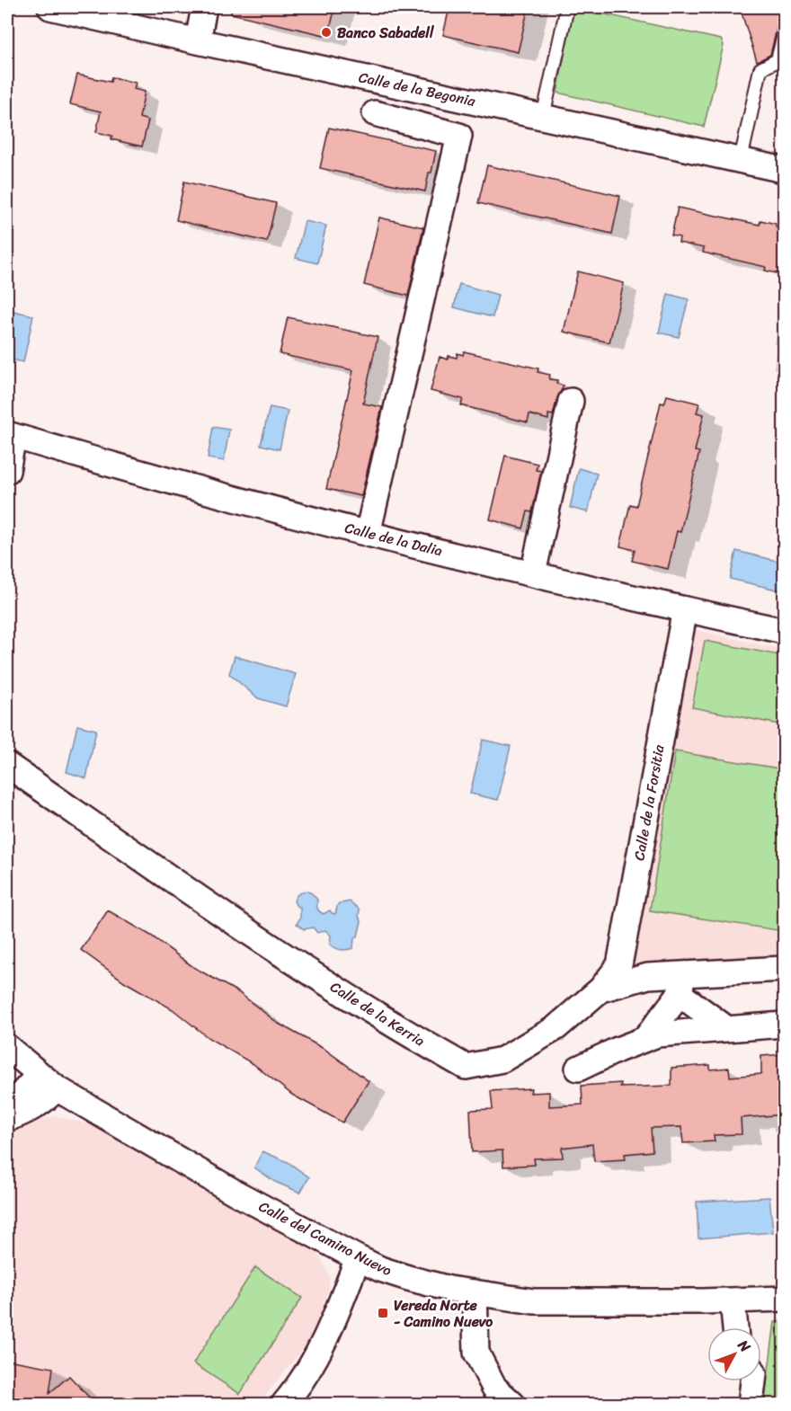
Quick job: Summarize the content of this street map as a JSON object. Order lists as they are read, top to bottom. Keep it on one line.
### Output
{"streets":{"street":["Calle de la Begonia","Calle de la Dalia","Calle de la Forsitia","Calle de la Kerria","Calle del Camino Nuevo"]},"crossings":[["Calle de la Dalia","Calle de la Forsitia"],["Calle de la Forsitia","Calle de la Kerria"]],"places":{"other":["Banco Sabadell"],"transit":["Vereda Norte - Camino Nuevo"]},"north":"top right"}
